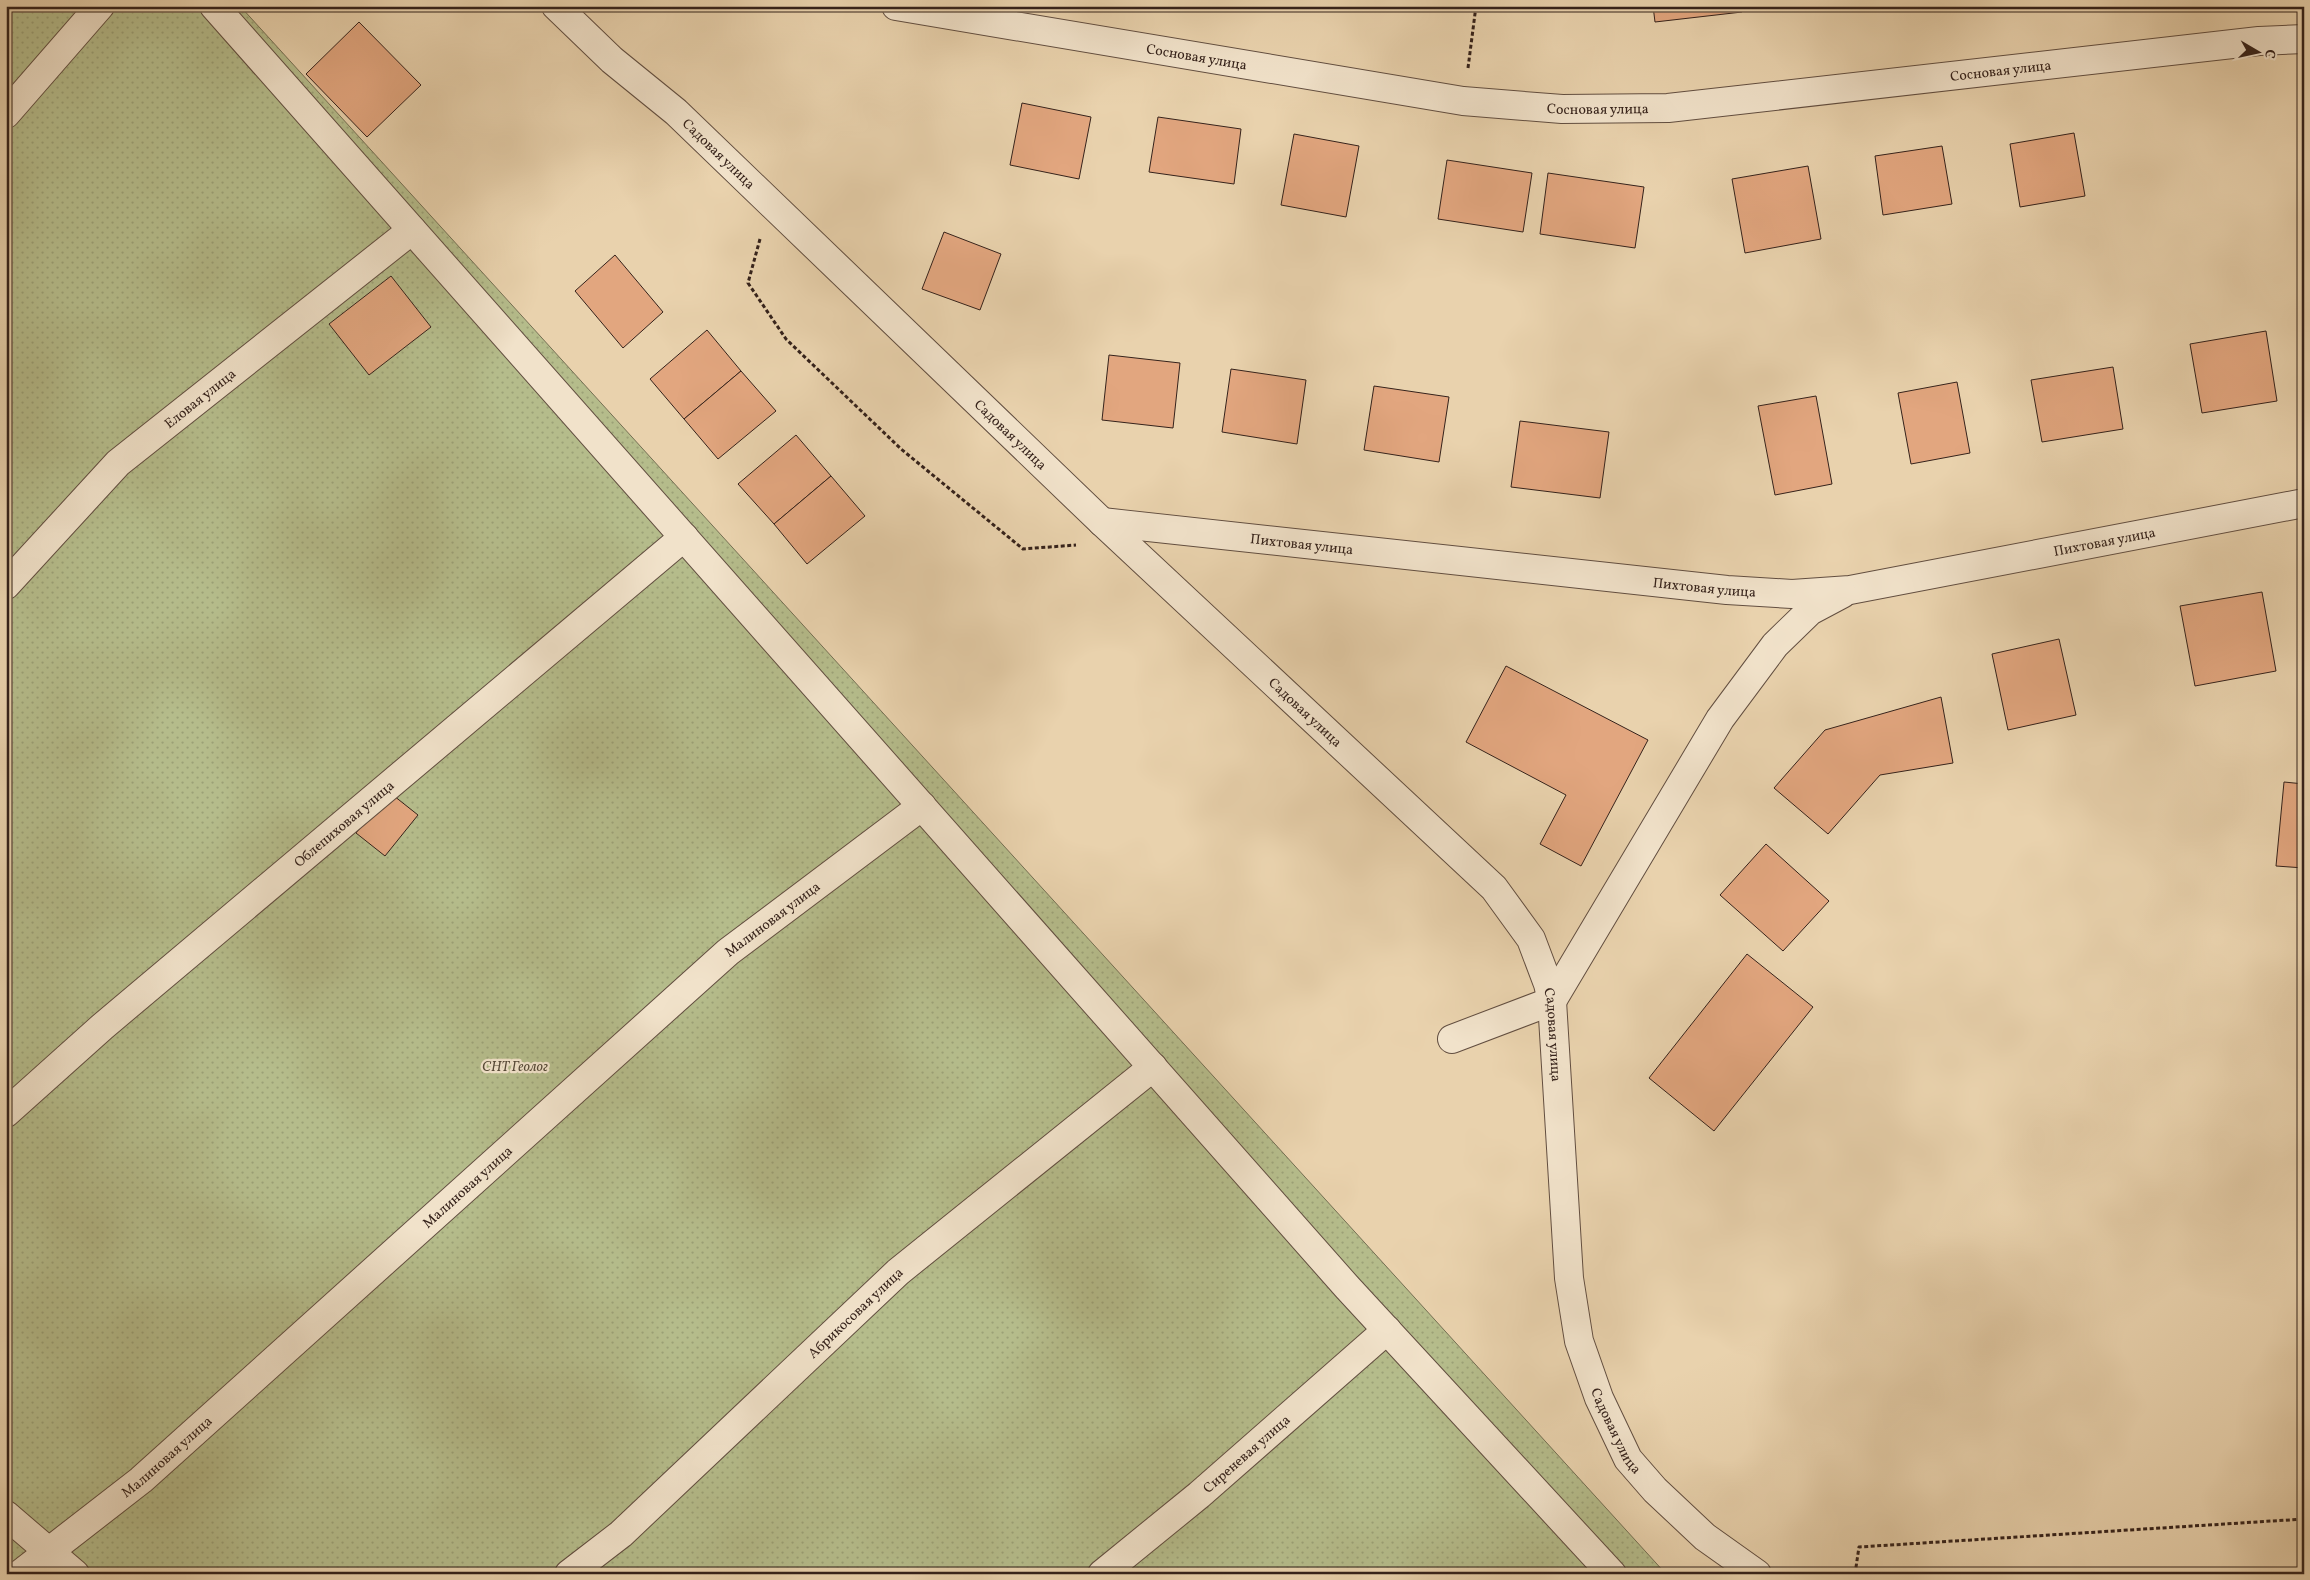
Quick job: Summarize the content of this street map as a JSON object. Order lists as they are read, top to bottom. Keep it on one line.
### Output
{"streets":{"street":["Сосновая улица","Садовая улица","Еловая улица","Пихтовая улица","Облепиховая улица","Малиновая улица","Абрикосовая улица","Сиреневая улица"]},"crossings":[["Садовая улица","Пихтовая улица"]],"parks":["СНТ Геолог"],"north":"right"}
